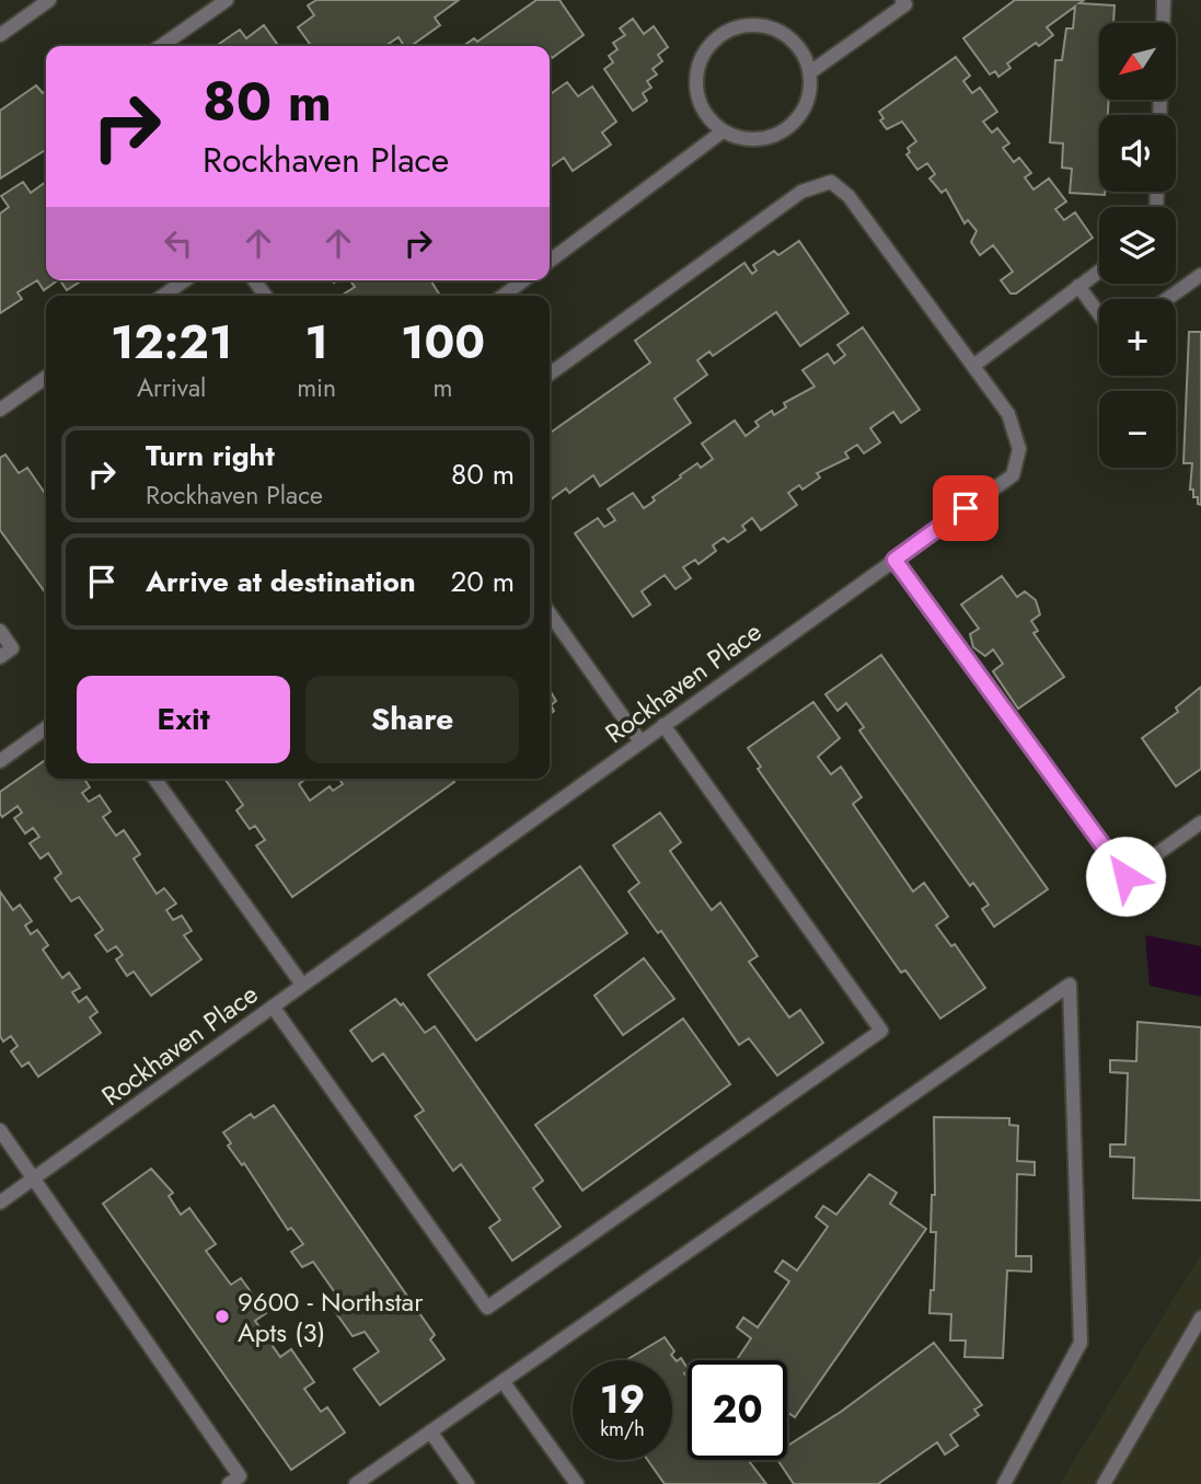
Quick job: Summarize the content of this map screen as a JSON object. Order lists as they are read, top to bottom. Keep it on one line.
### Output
{"streets":{"lane":["Rockhaven Place"]},"places":["9600 - Northstar Apts (3)"],"north":"bottom left","page":{"map_buttons":["+","−"],"turn":["80 m","Rockhaven Place"],"eta":["12:21","Arrival","1","min","100","m"],"list":[{"name":"Turn right","note":"Rockhaven Place","value":"80 m"},{"name":"Arrive at destination","value":"20 m"}],"buttons":["Exit","Share"],"speed":"19 km/h","limit":"20"}}
